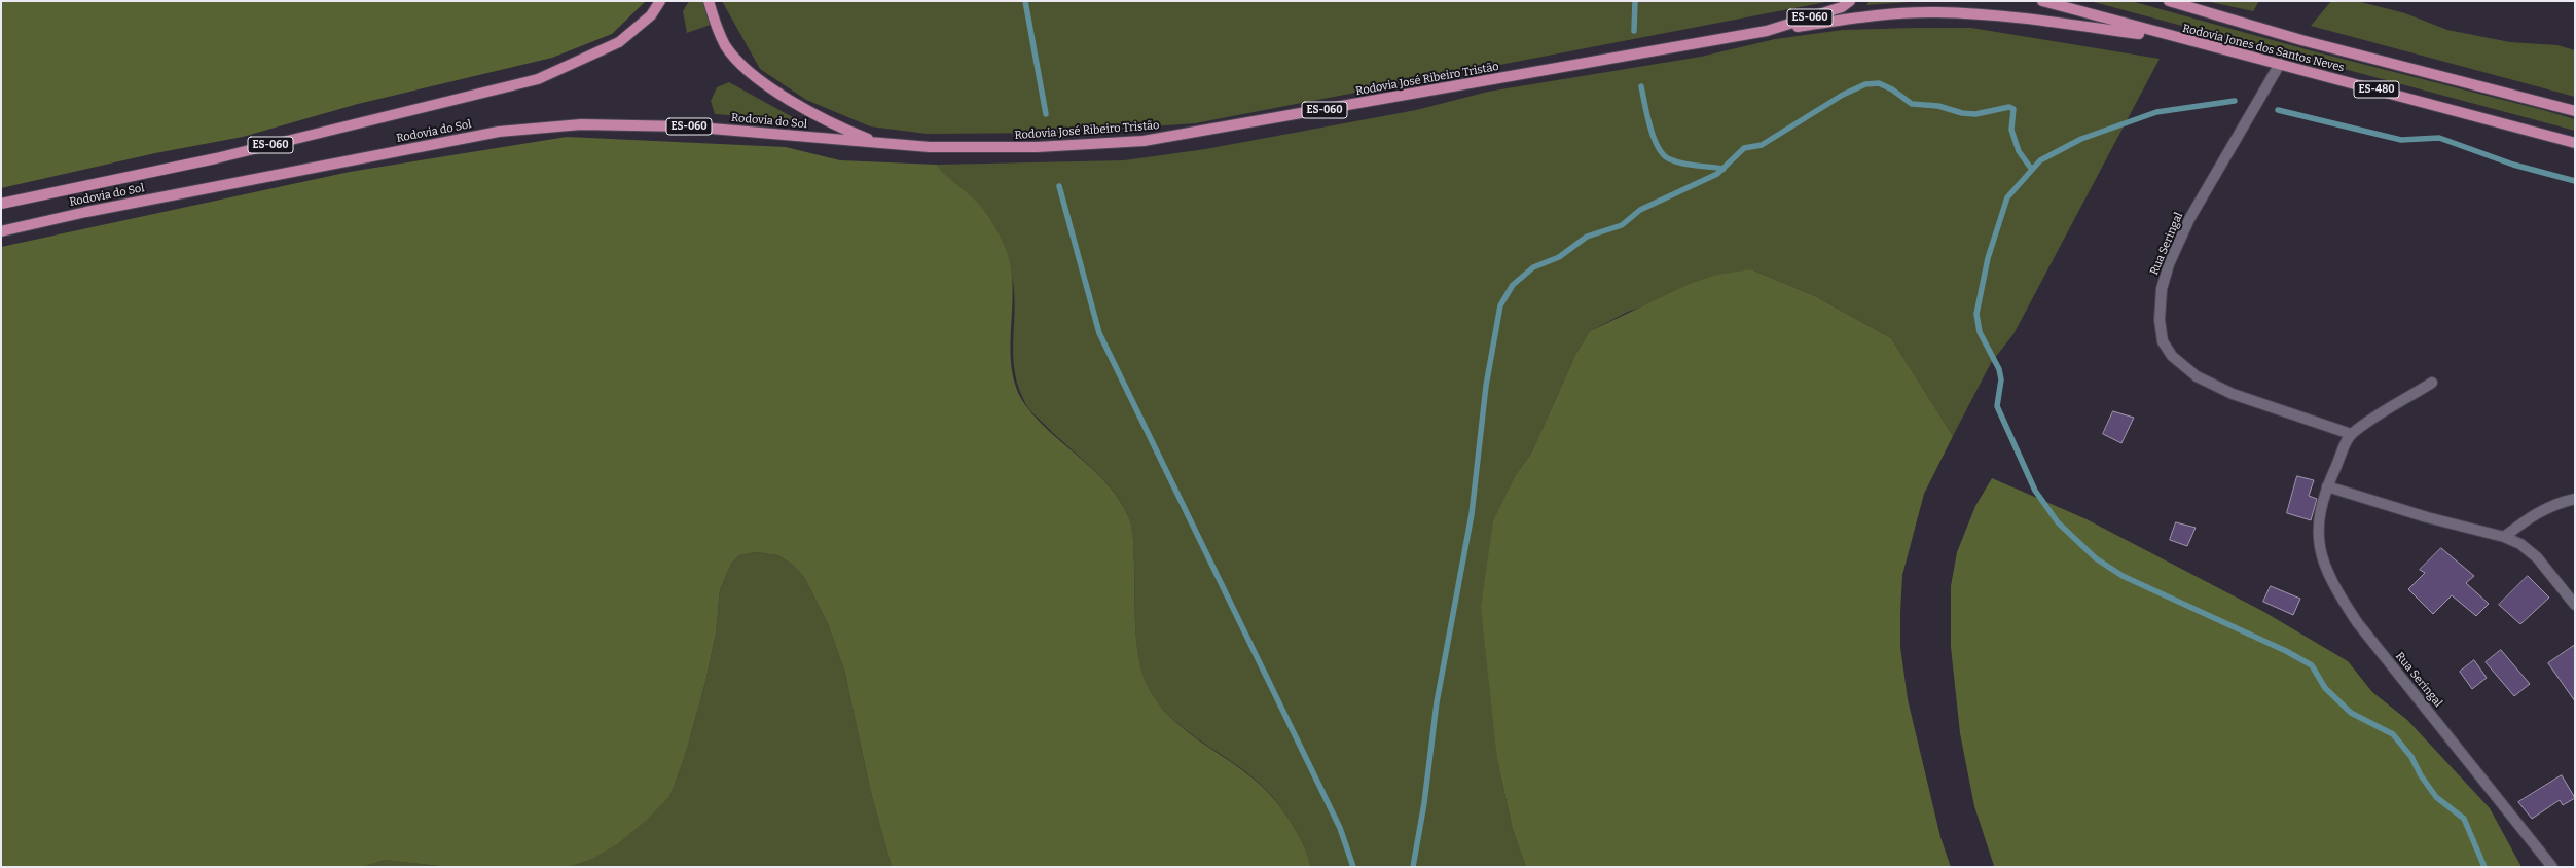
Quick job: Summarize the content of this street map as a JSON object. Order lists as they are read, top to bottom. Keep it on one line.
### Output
{"streets":{"main road":["ES-060","Rodovia Jones dos Santos Neves","Rodovia José Ribeiro Tristão","ES-480","Rodovia do Sol"],"street":["Rua Seringal"]},"crossings":[["Rodovia Jones dos Santos Neves","Rua Seringal"],["Rodovia José Ribeiro Tristão","Rodovia do Sol"]]}
